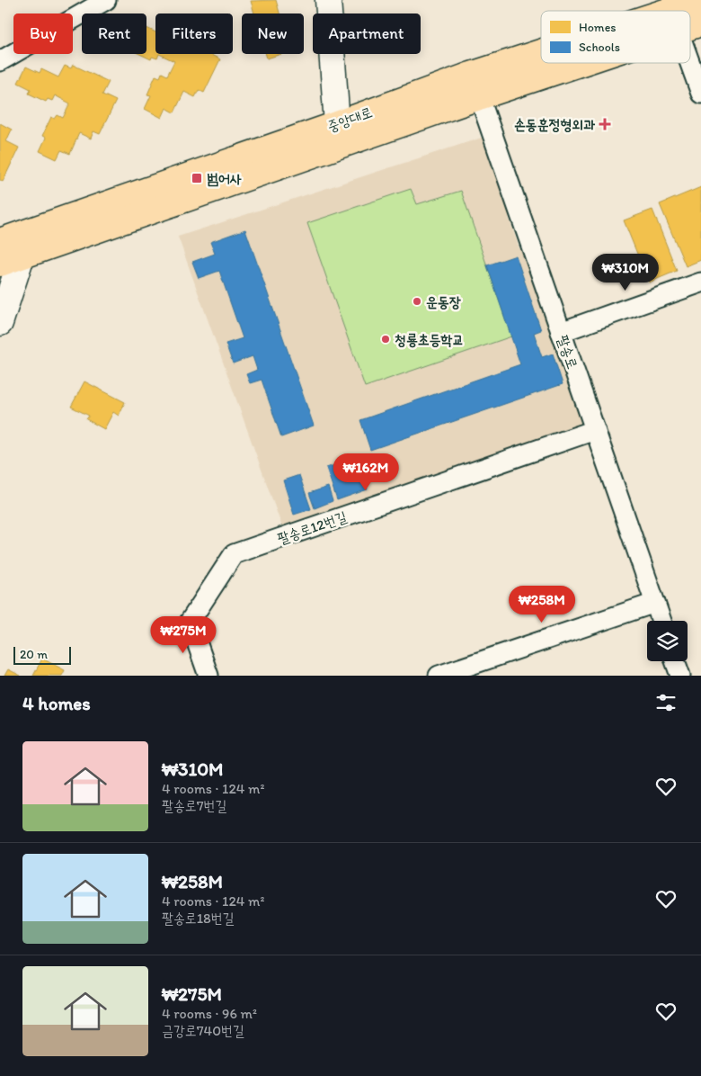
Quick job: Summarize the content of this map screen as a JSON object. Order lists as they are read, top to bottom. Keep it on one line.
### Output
{"streets":{"main road":["중앙대로"],"street":["팔송로","팔송로12번길"]},"crossings":[["중앙대로","팔송로"],["팔송로","팔송로12번길"]],"places":{"health":["손동훈정형외과"],"transit":["범어사"],"other":["운동장","청룡초등학교"]},"legend":["Homes","Schools"],"scale_bar":"20 m","page":{"chip":["Buy","Rent","Filters","New","Apartment"],"price":["₩310M","₩162M","₩258M","₩275M"],"scale":"20 m","heading":"4 homes","list":[{"name":"₩310M","note":"4 rooms · 124 m² · 팔송로7번길"},{"name":"₩258M","note":"4 rooms · 124 m² · 팔송로18번길"},{"name":"₩275M","note":"4 rooms · 96 m² · 금강로740번길"}]}}
